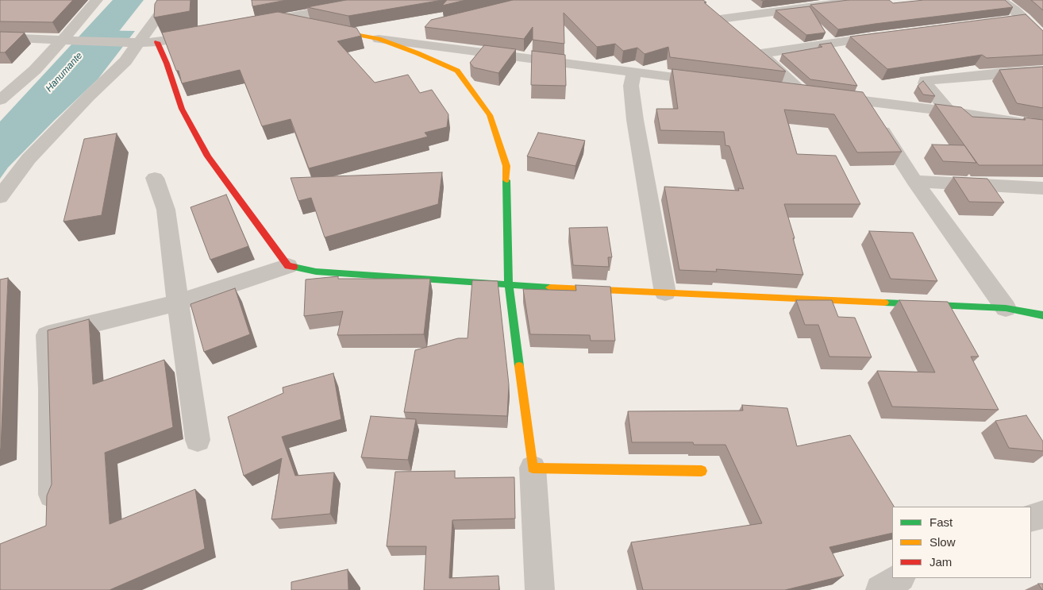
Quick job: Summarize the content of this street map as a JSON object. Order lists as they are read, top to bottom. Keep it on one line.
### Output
{"water":["Hanumante"],"legend":["Fast","Slow","Jam"]}
